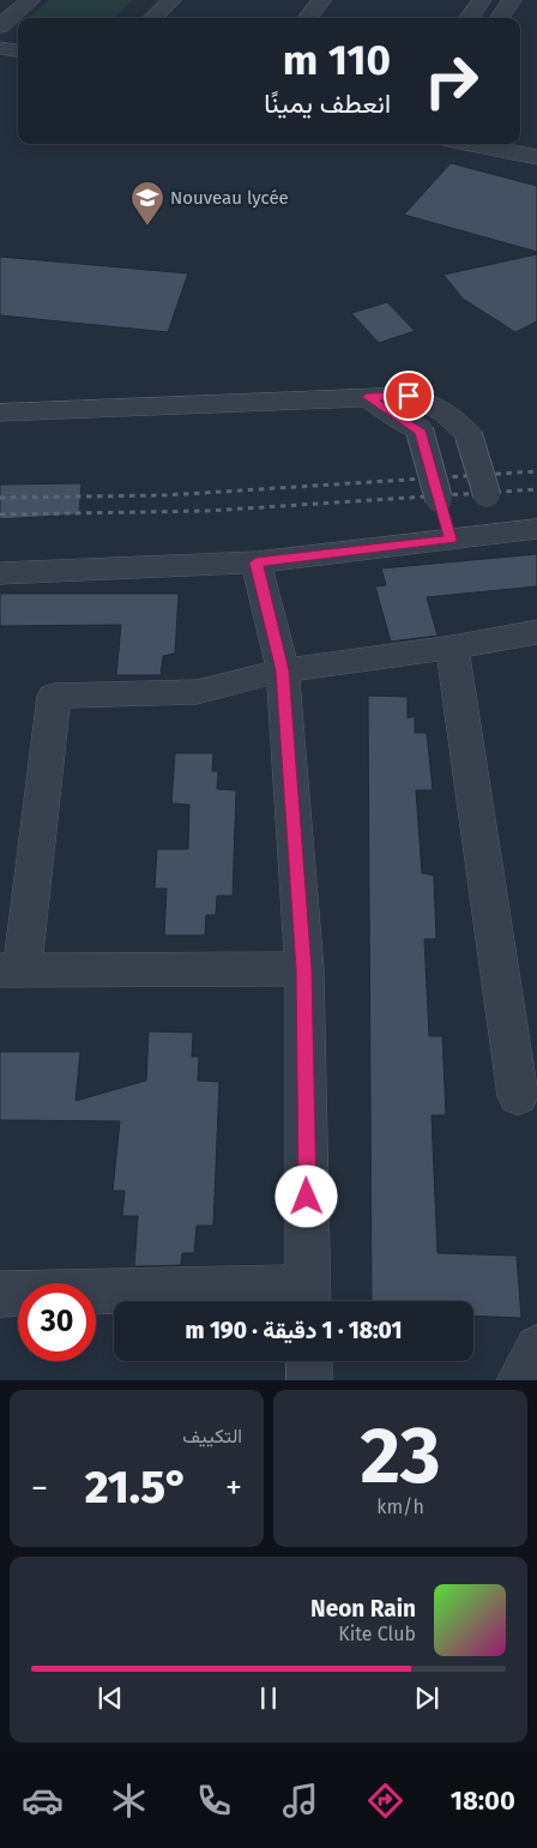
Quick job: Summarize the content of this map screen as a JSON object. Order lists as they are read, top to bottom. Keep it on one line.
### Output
{"places":{"school or university":["Nouveau lycée"]},"page":{"turn":["110 m","انعطف يمينًا"],"limit":"30","trip":"18:01 · 1 دقيقة · 190 m","tile":[["23","km/h"],"التكييف"],"heat":["−","21.5°","+"],"song":["Neon Rain","Kite Club"],"tabs":"18:00"}}
